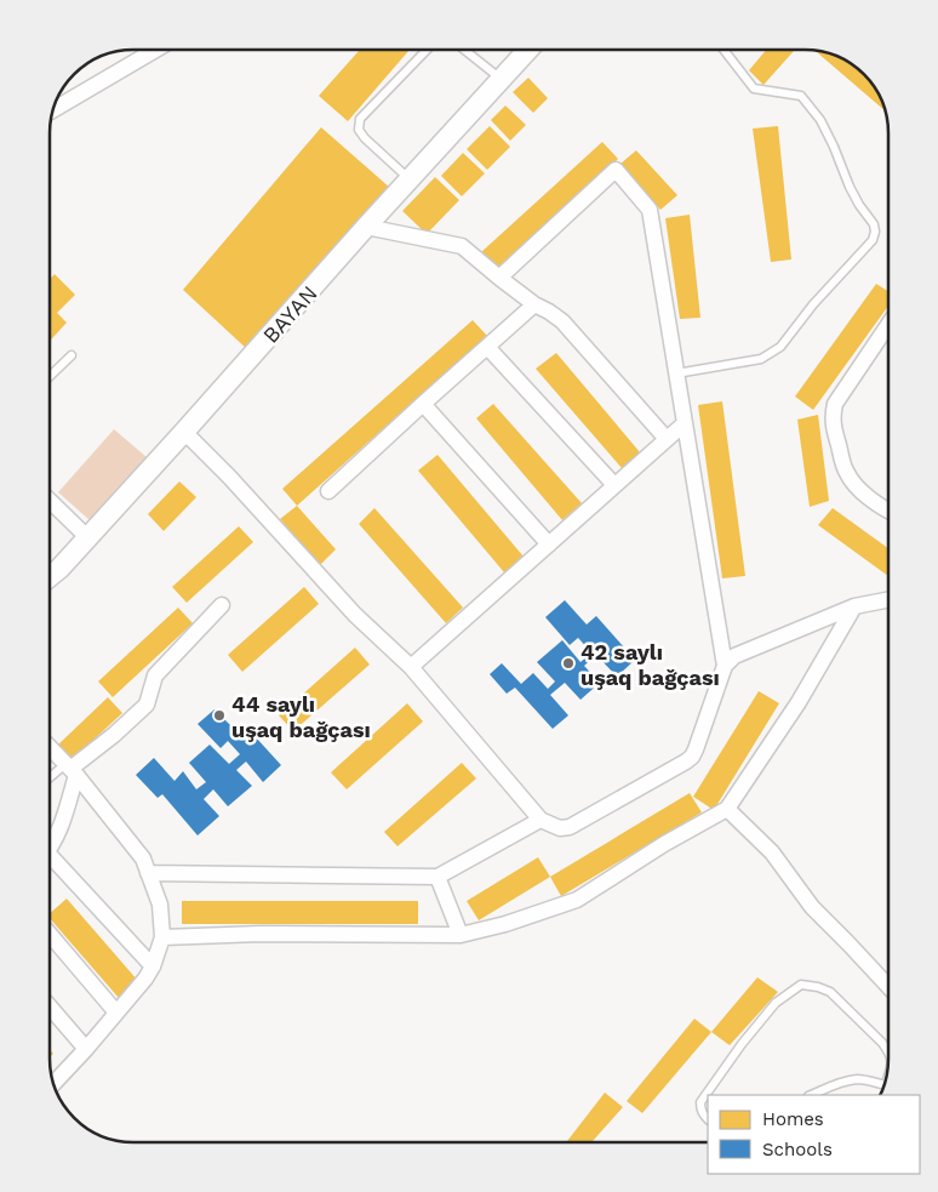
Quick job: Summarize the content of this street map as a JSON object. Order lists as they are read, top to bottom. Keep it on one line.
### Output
{"streets":{"street":["BAYAN"]},"places":["42 saylı uşaq bağçası","44 saylı uşaq bağçası"],"legend":["Homes","Schools"]}
